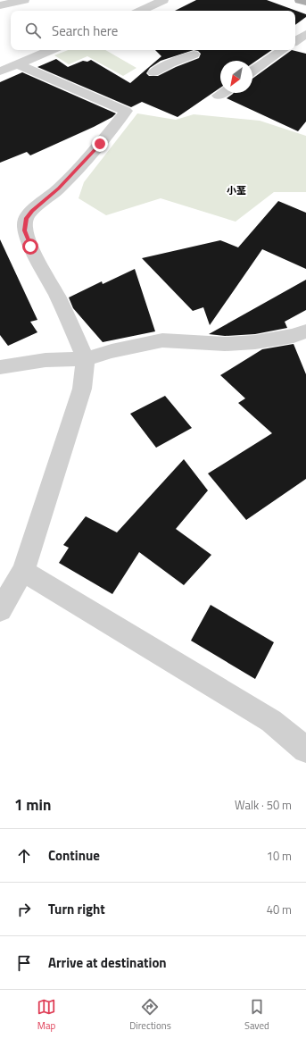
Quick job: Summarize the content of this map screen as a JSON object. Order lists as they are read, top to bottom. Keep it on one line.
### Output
{"districts":["小茎"],"north":"bottom left","page":{"search":"Search here","heading":["1 min","Walk · 50 m"],"list":[["Continue","10 m"],["Turn right","40 m"],"Arrive at destination"],"nav":["Map","Directions","Saved"]}}
